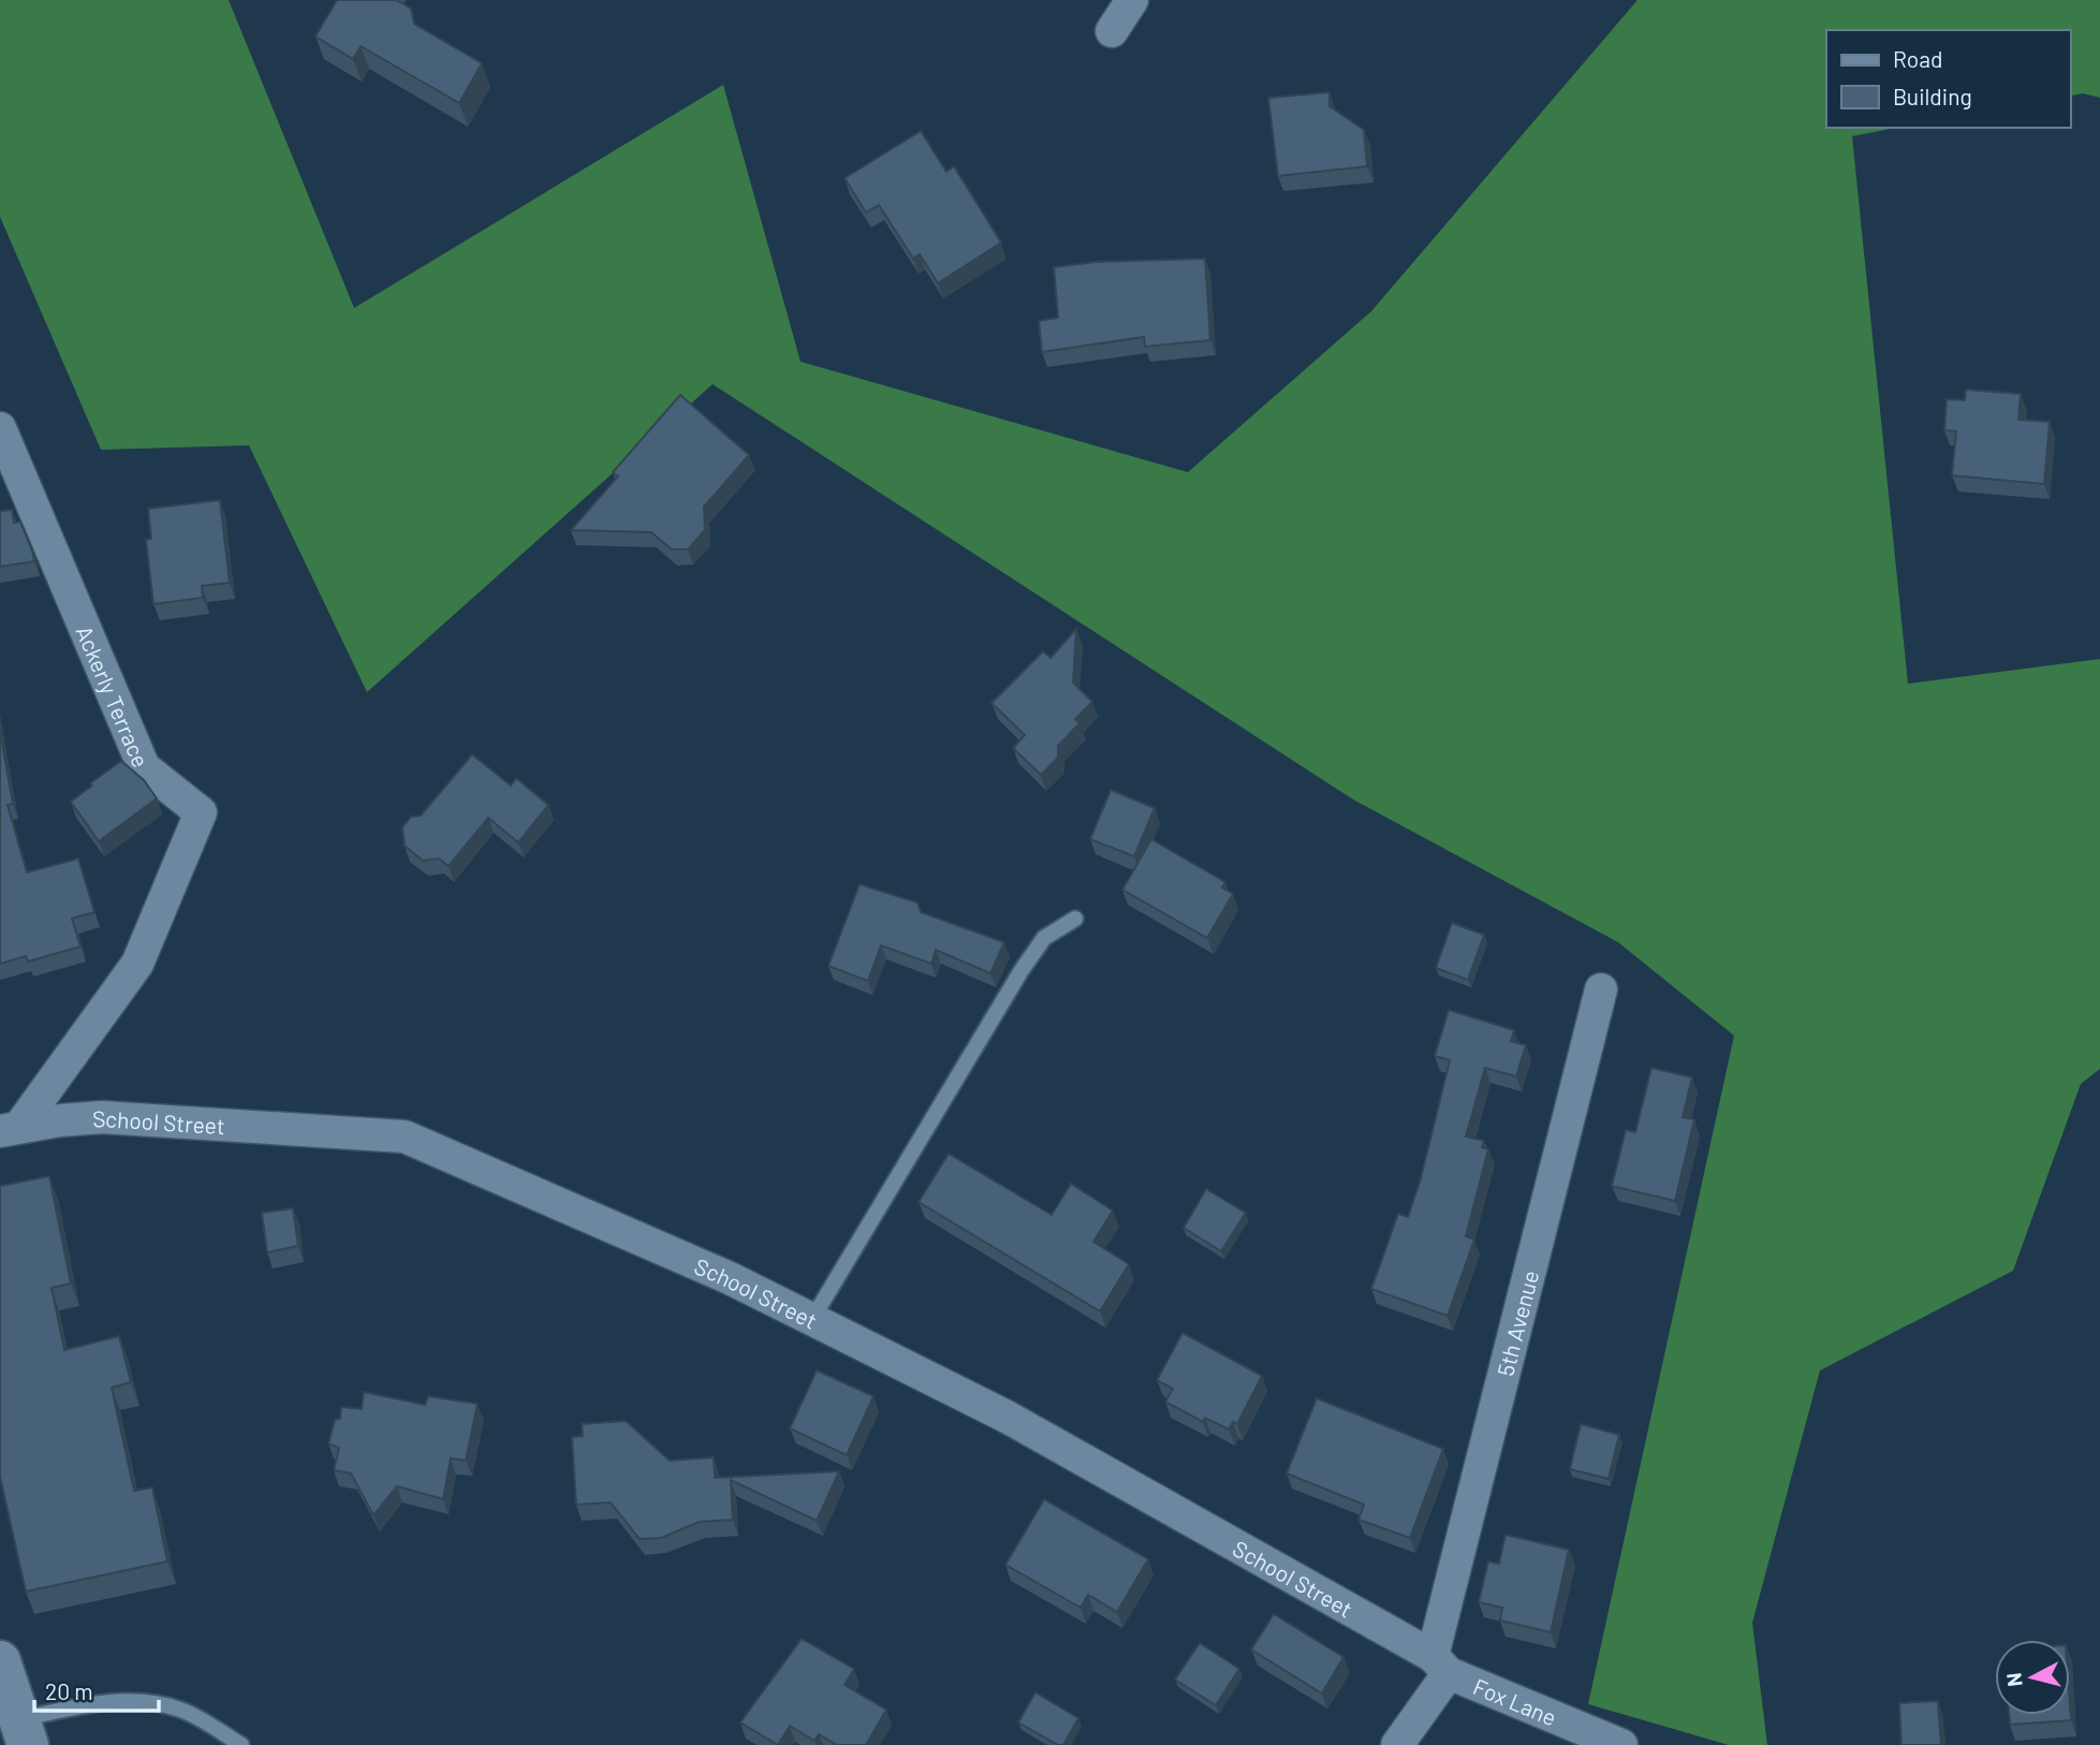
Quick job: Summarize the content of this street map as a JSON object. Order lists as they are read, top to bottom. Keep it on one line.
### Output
{"streets":{"street":["Ackerly Terrace","School Street","5th Avenue","Fox Lane"]},"crossings":[["Ackerly Terrace","School Street"],["School Street","5th Avenue"],["School Street","Fox Lane"],["5th Avenue","Fox Lane"]],"legend":["Road","Building"],"scale_bar":"20 m","north":"left"}
